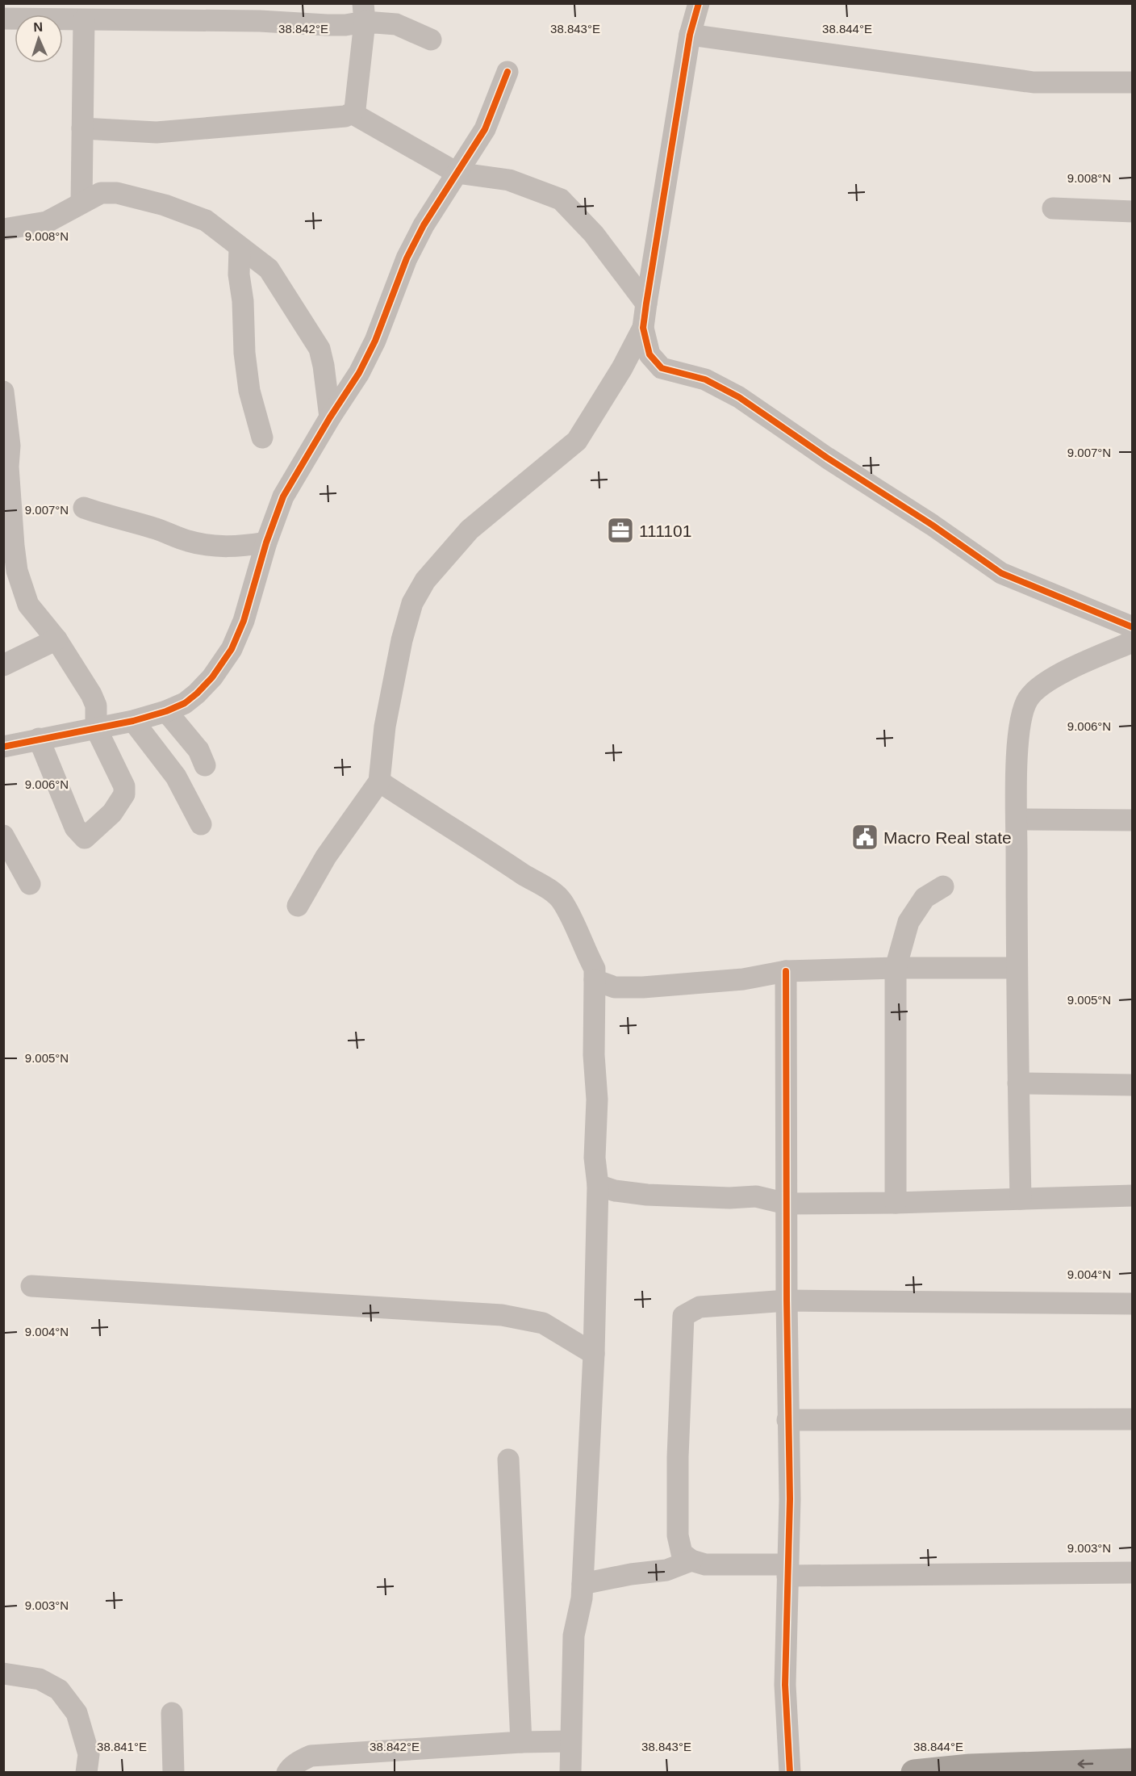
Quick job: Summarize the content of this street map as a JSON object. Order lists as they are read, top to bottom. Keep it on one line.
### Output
{"places":{"office":["111101"],"public building":["Macro Real state"]},"north":"top","coordinates":["38.842°E","38.843°E","38.844°E","9.008°N","9.007°N","9.006°N","9.005°N","9.004°N","9.003°N","38.841°E"]}
